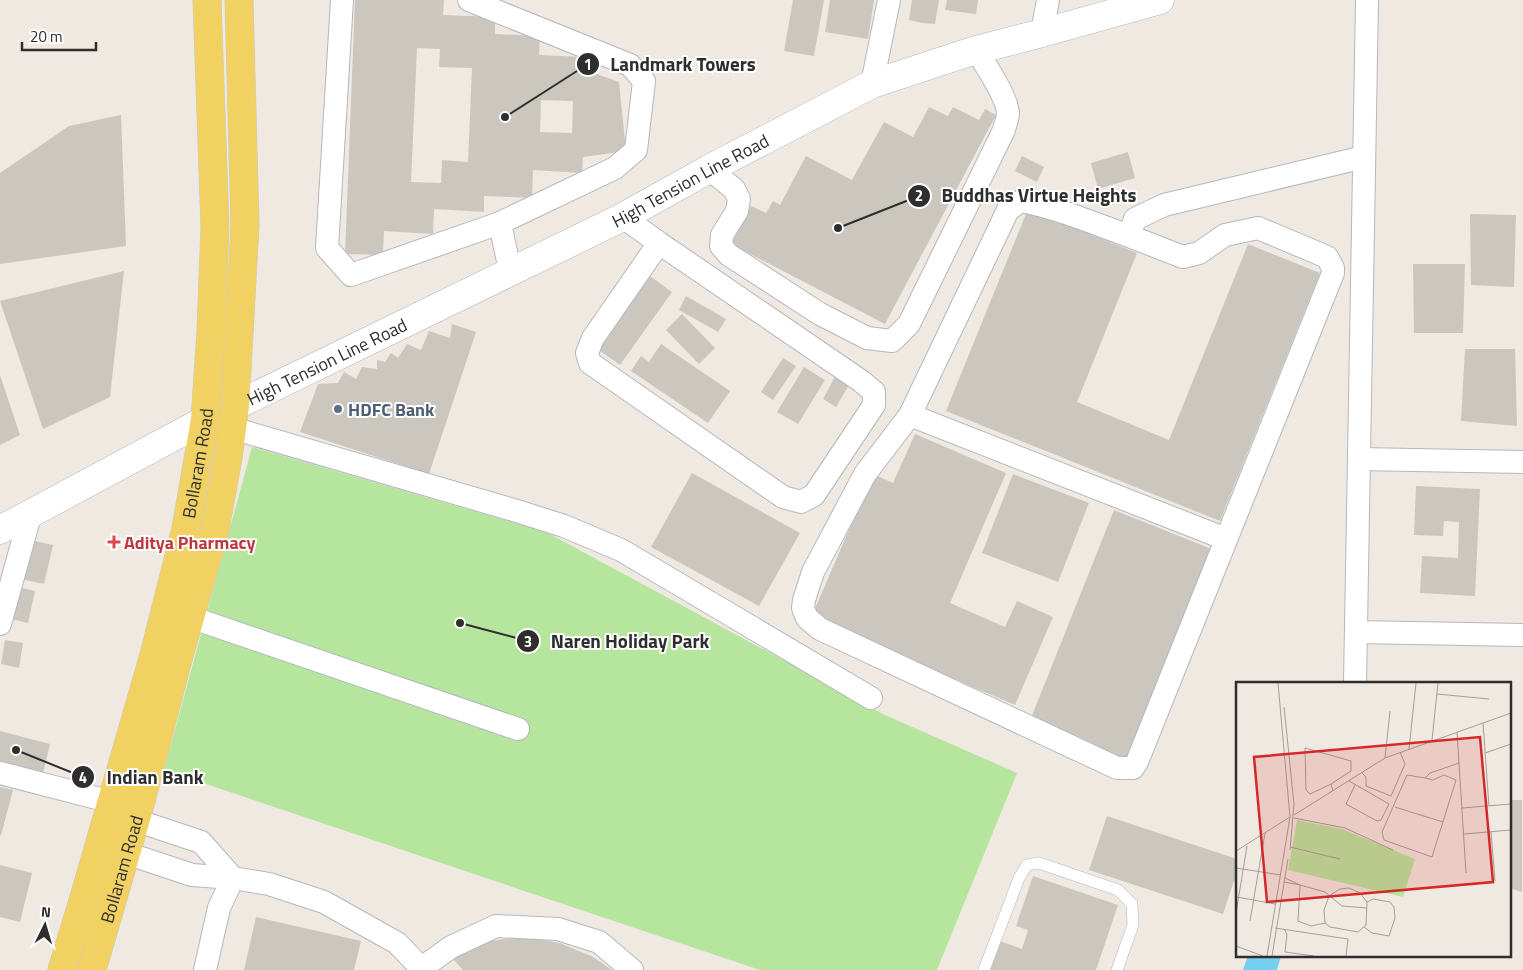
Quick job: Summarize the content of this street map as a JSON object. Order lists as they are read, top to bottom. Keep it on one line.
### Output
{"streets":{"main road":["High Tension Line Road","Bollaram Road"]},"crossings":[["High Tension Line Road","Bollaram Road"]],"places":{"other":["Landmark Towers","Buddhas Virtue Heights","HDFC Bank","Naren Holiday Park","Indian Bank"],"health":["Aditya Pharmacy"]},"scale_bar":"20 m","north":"top"}
